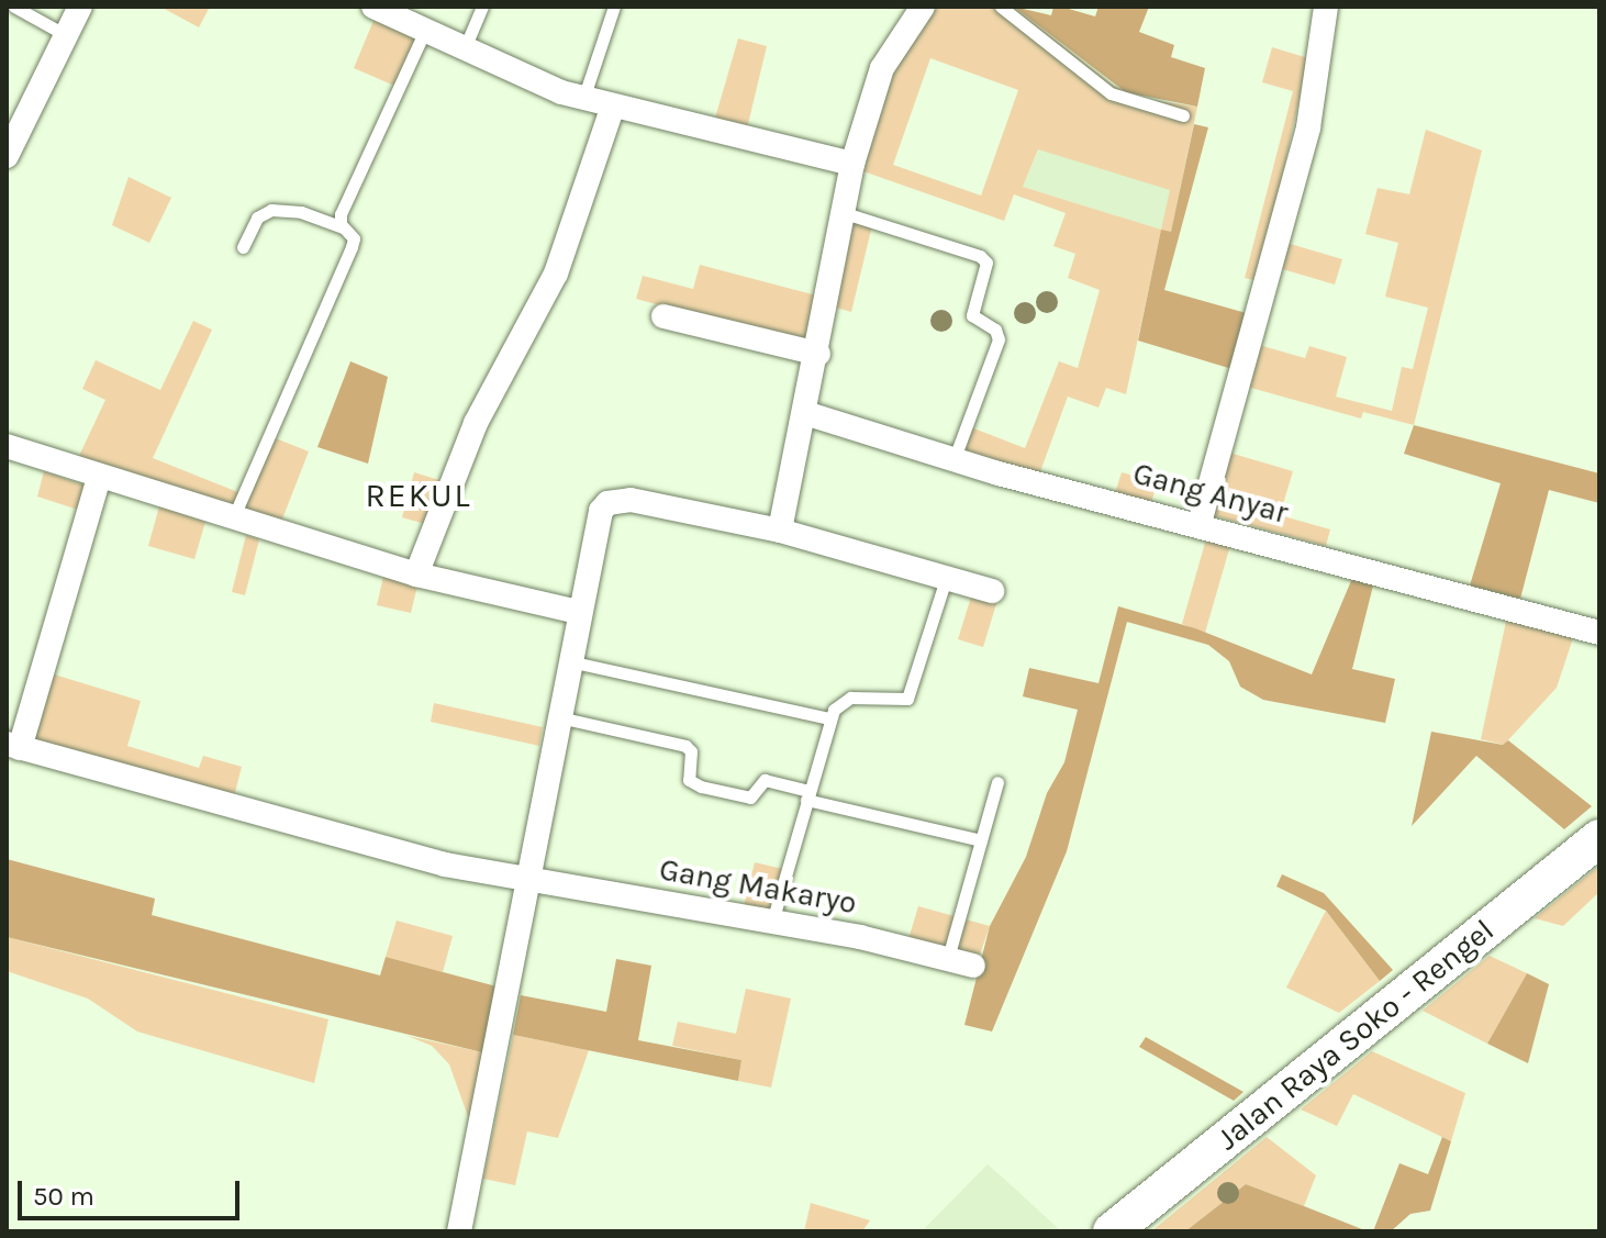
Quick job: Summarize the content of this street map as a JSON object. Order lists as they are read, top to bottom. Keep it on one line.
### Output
{"streets":{"main road":["Jalan Raya Soko - Rengel"],"street":["Gang Anyar","Gang Makaryo"]},"districts":["REKUL"],"scale_bar":"50 m"}
